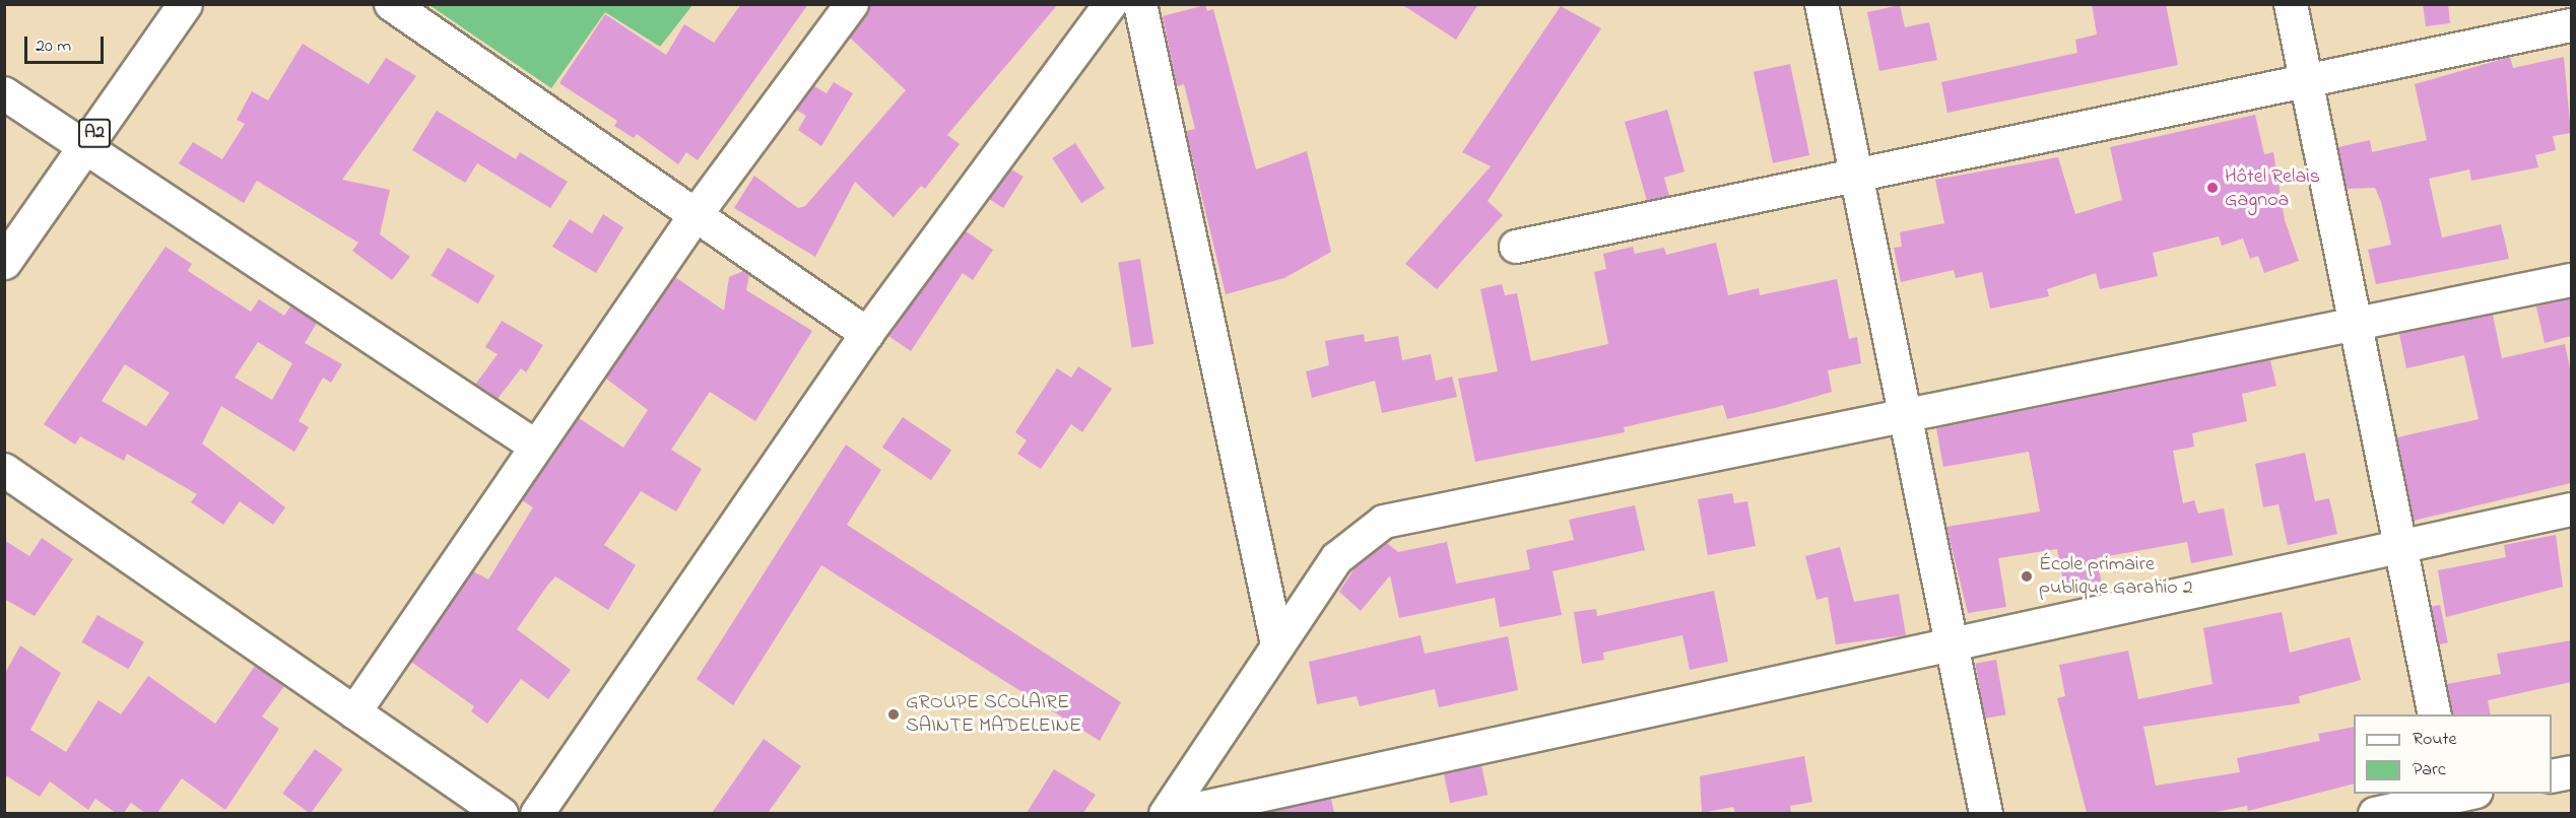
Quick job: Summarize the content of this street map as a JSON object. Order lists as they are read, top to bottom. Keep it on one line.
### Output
{"streets":{"main road":["A2"]},"places":["Hôtel Relais Gagnoa","École primaire publique Garahio 2","GROUPE SCOLAIRE SAINTE MADELEINE"],"legend":["Route","Parc"],"scale_bar":"20 m"}
